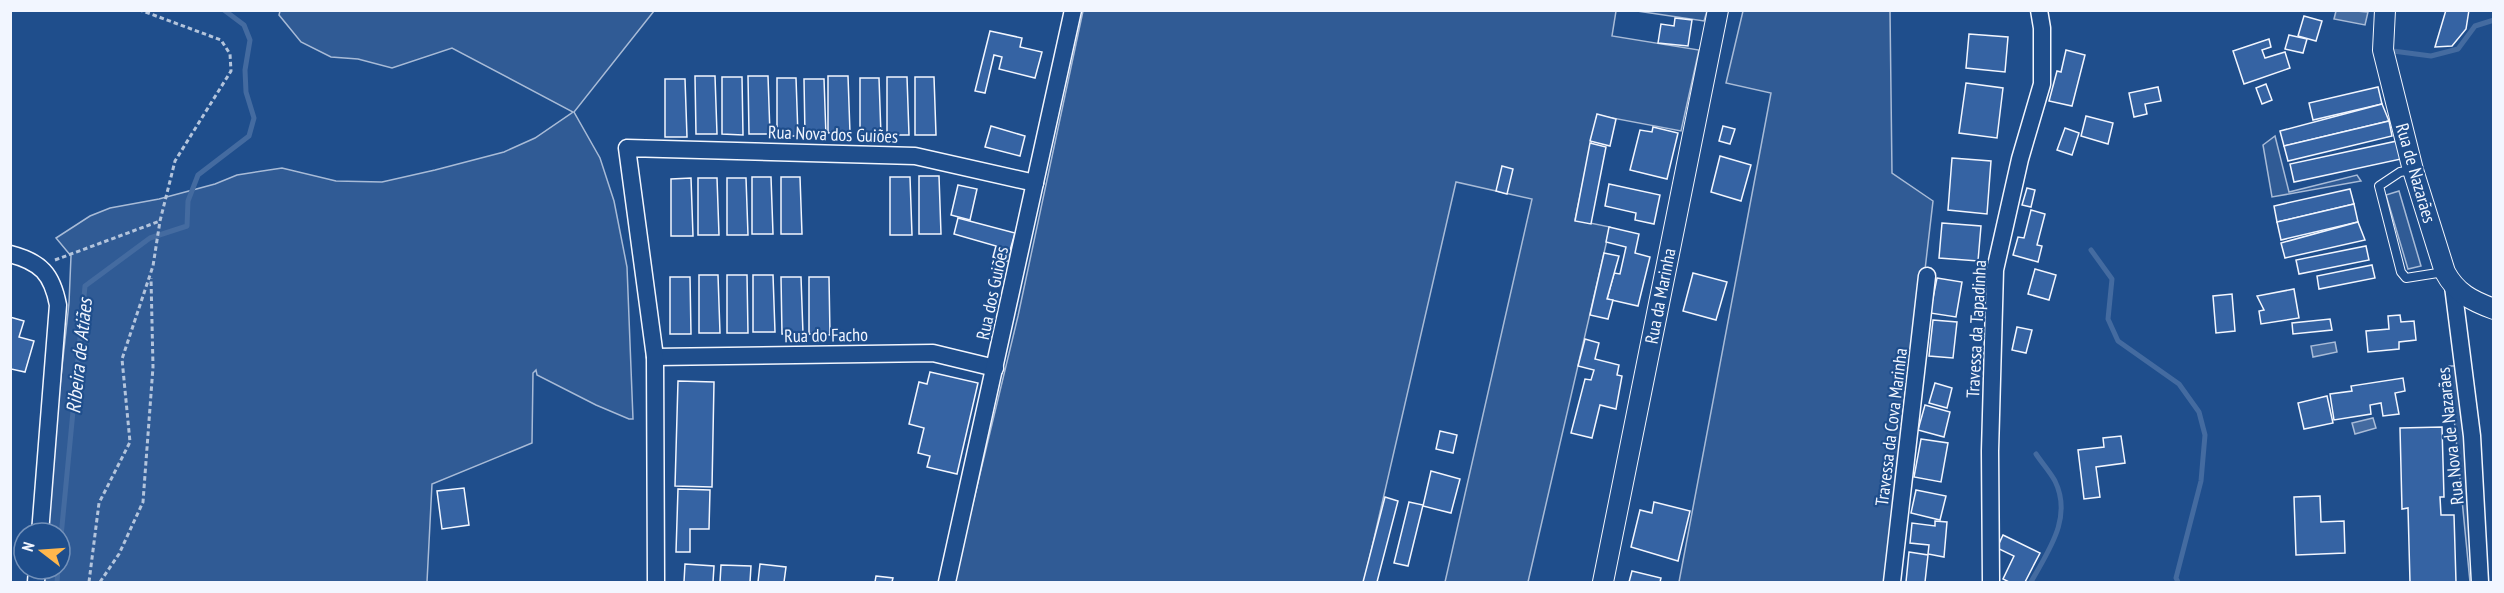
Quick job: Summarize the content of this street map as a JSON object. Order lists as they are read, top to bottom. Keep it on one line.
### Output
{"streets":{"street":["Rua Nova dos Guiões","Rua de Nazarães","Rua dos Guiões","Rua da Marinha","Travessa da Tapadinha","Rua do Facho","Travessa da Cova Marinha","Rua Nova de Nazarães"]},"crossings":[["Rua Nova dos Guiões","Rua dos Guiões"],["Rua Nova dos Guiões","Rua do Facho"],["Rua de Nazarães","Rua Nova de Nazarães"],["Rua dos Guiões","Rua do Facho"]],"water":["Ribeira de Atiães"],"north":"left"}
